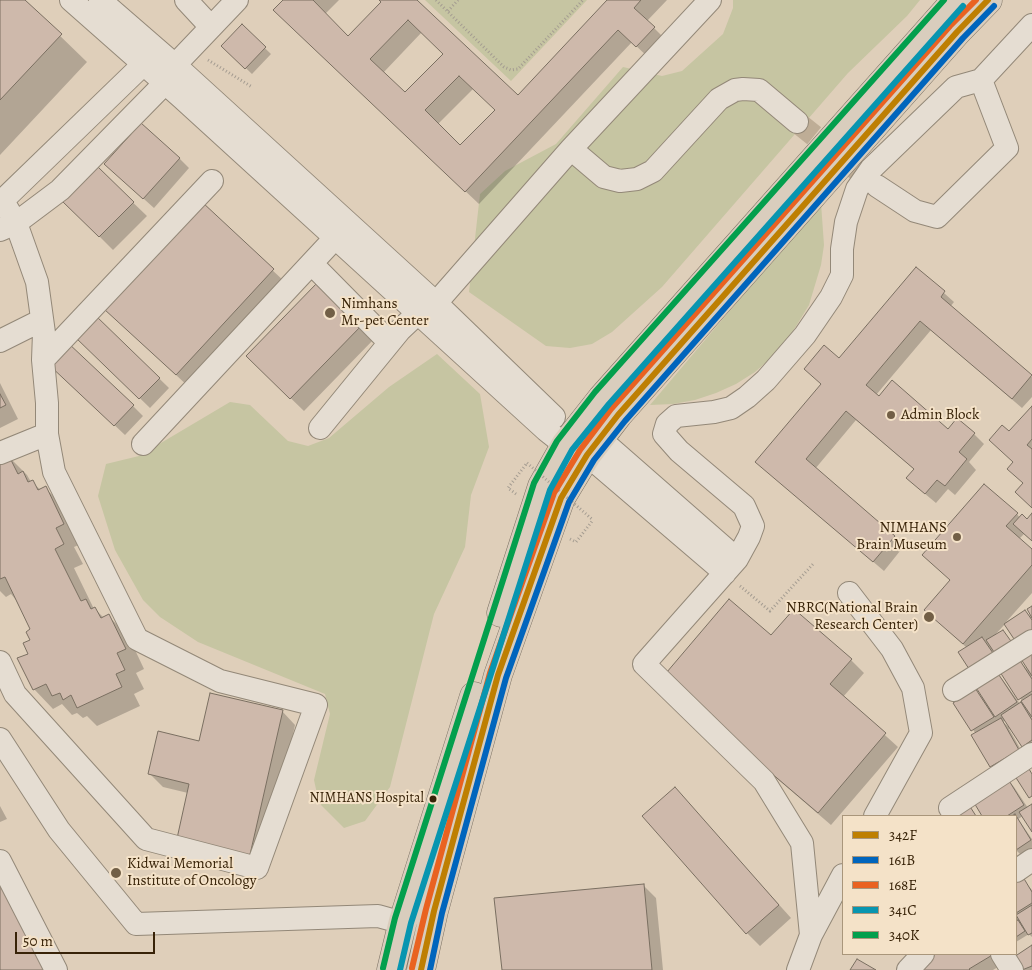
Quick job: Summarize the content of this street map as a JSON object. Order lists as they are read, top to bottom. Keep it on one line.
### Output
{"places":["Nimhans Mr-pet Center","Admin Block","NIMHANS Brain Museum","NBRC(National Brain Research Center)","NIMHANS Hospital","Kidwai Memorial Institute of Oncology"],"lines":["transit line 342F","transit line 168E","transit line 340K","transit line 161B","transit line 341C"],"legend":["342F","161B","168E","341C","340K"],"scale_bar":"50 m"}
